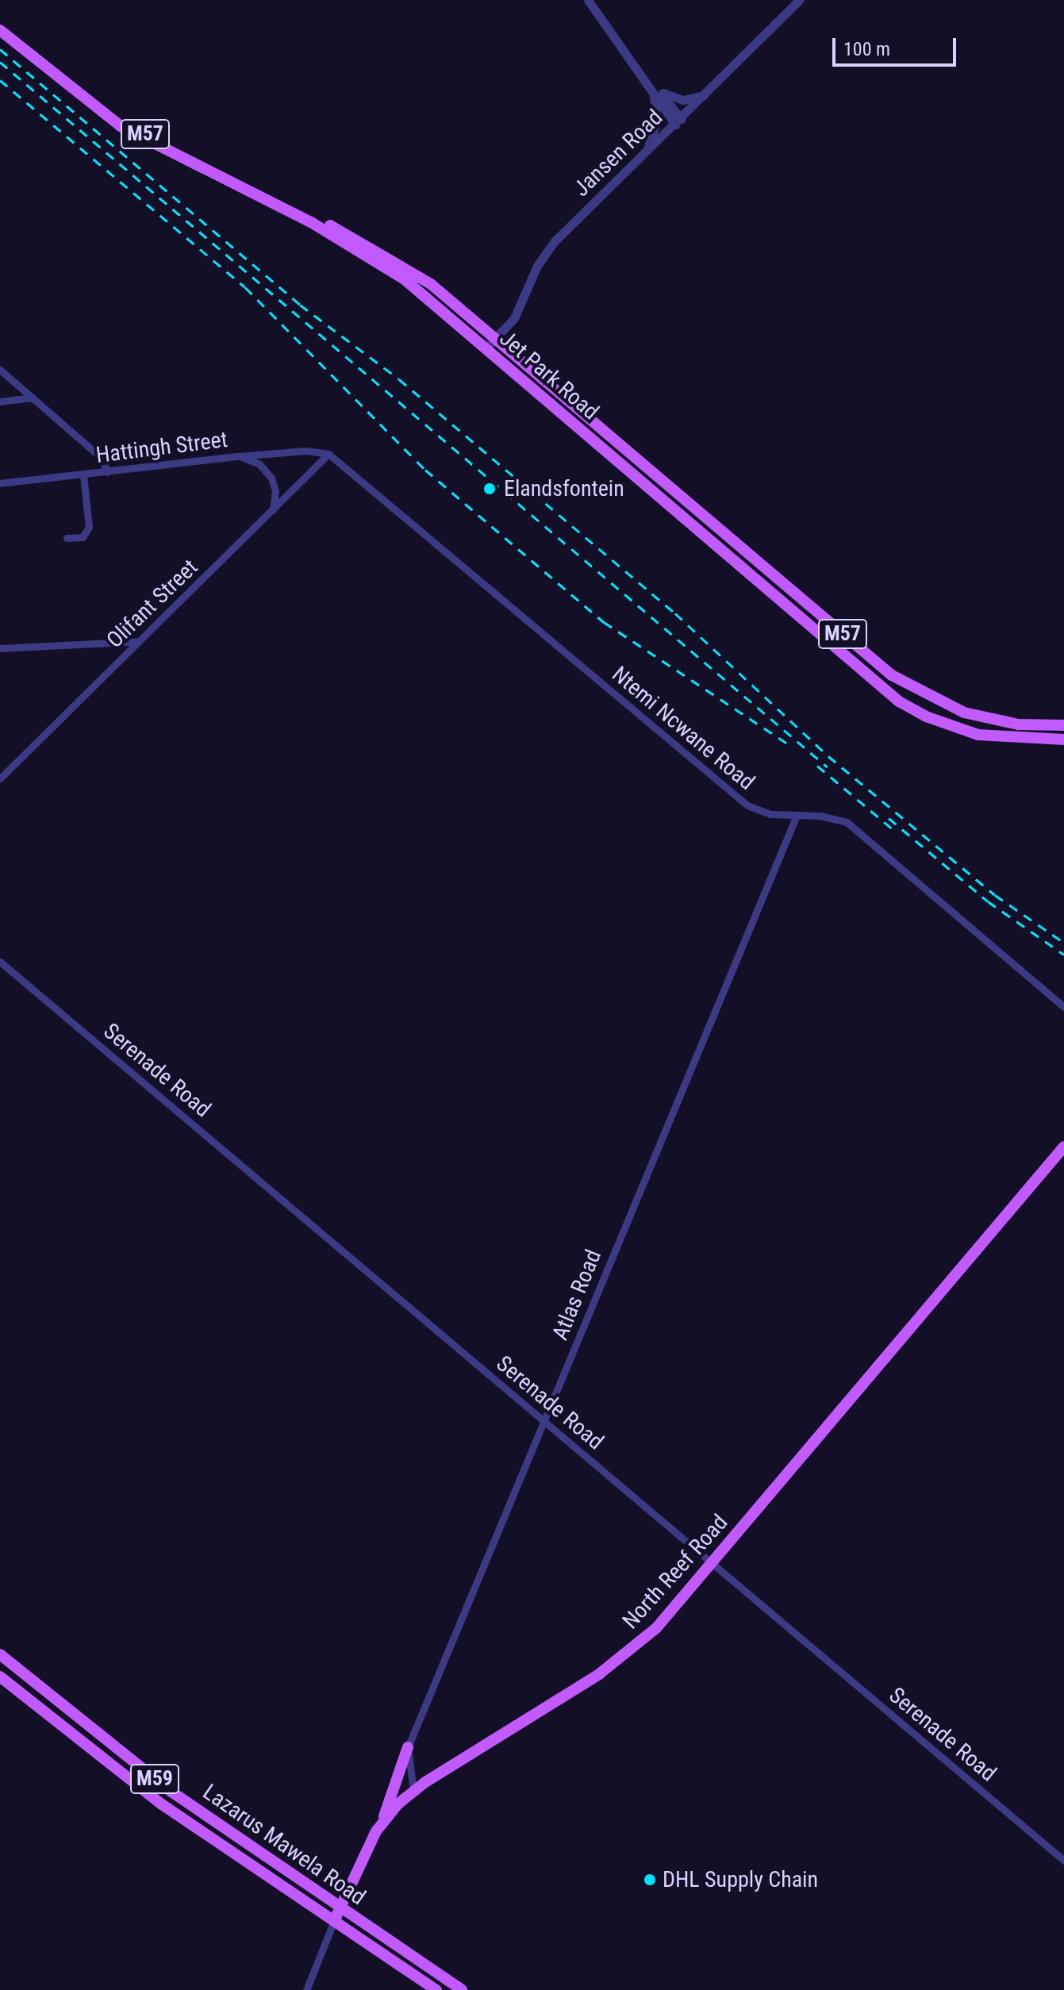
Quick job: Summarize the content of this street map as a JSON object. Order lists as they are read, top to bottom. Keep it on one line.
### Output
{"streets":{"main road":["M57","Jet Park Road","North Reef Road","M59","Lazarus Mawela Road"],"street":["Jansen Road","Hattingh Street","Olifant Street","Ntemi Ncwane Road","Serenade Road","Atlas Road"]},"crossings":[["Jansen Road","Jet Park Road"],["Hattingh Street","Olifant Street"],["Hattingh Street","Ntemi Ncwane Road"],["Olifant Street","Ntemi Ncwane Road"],["Ntemi Ncwane Road","Atlas Road"],["Serenade Road","Atlas Road"],["Serenade Road","North Reef Road"],["Atlas Road","North Reef Road"],["North Reef Road","Lazarus Mawela Road"]],"places":["Elandsfontein","DHL Supply Chain"],"scale_bar":"100 m"}
